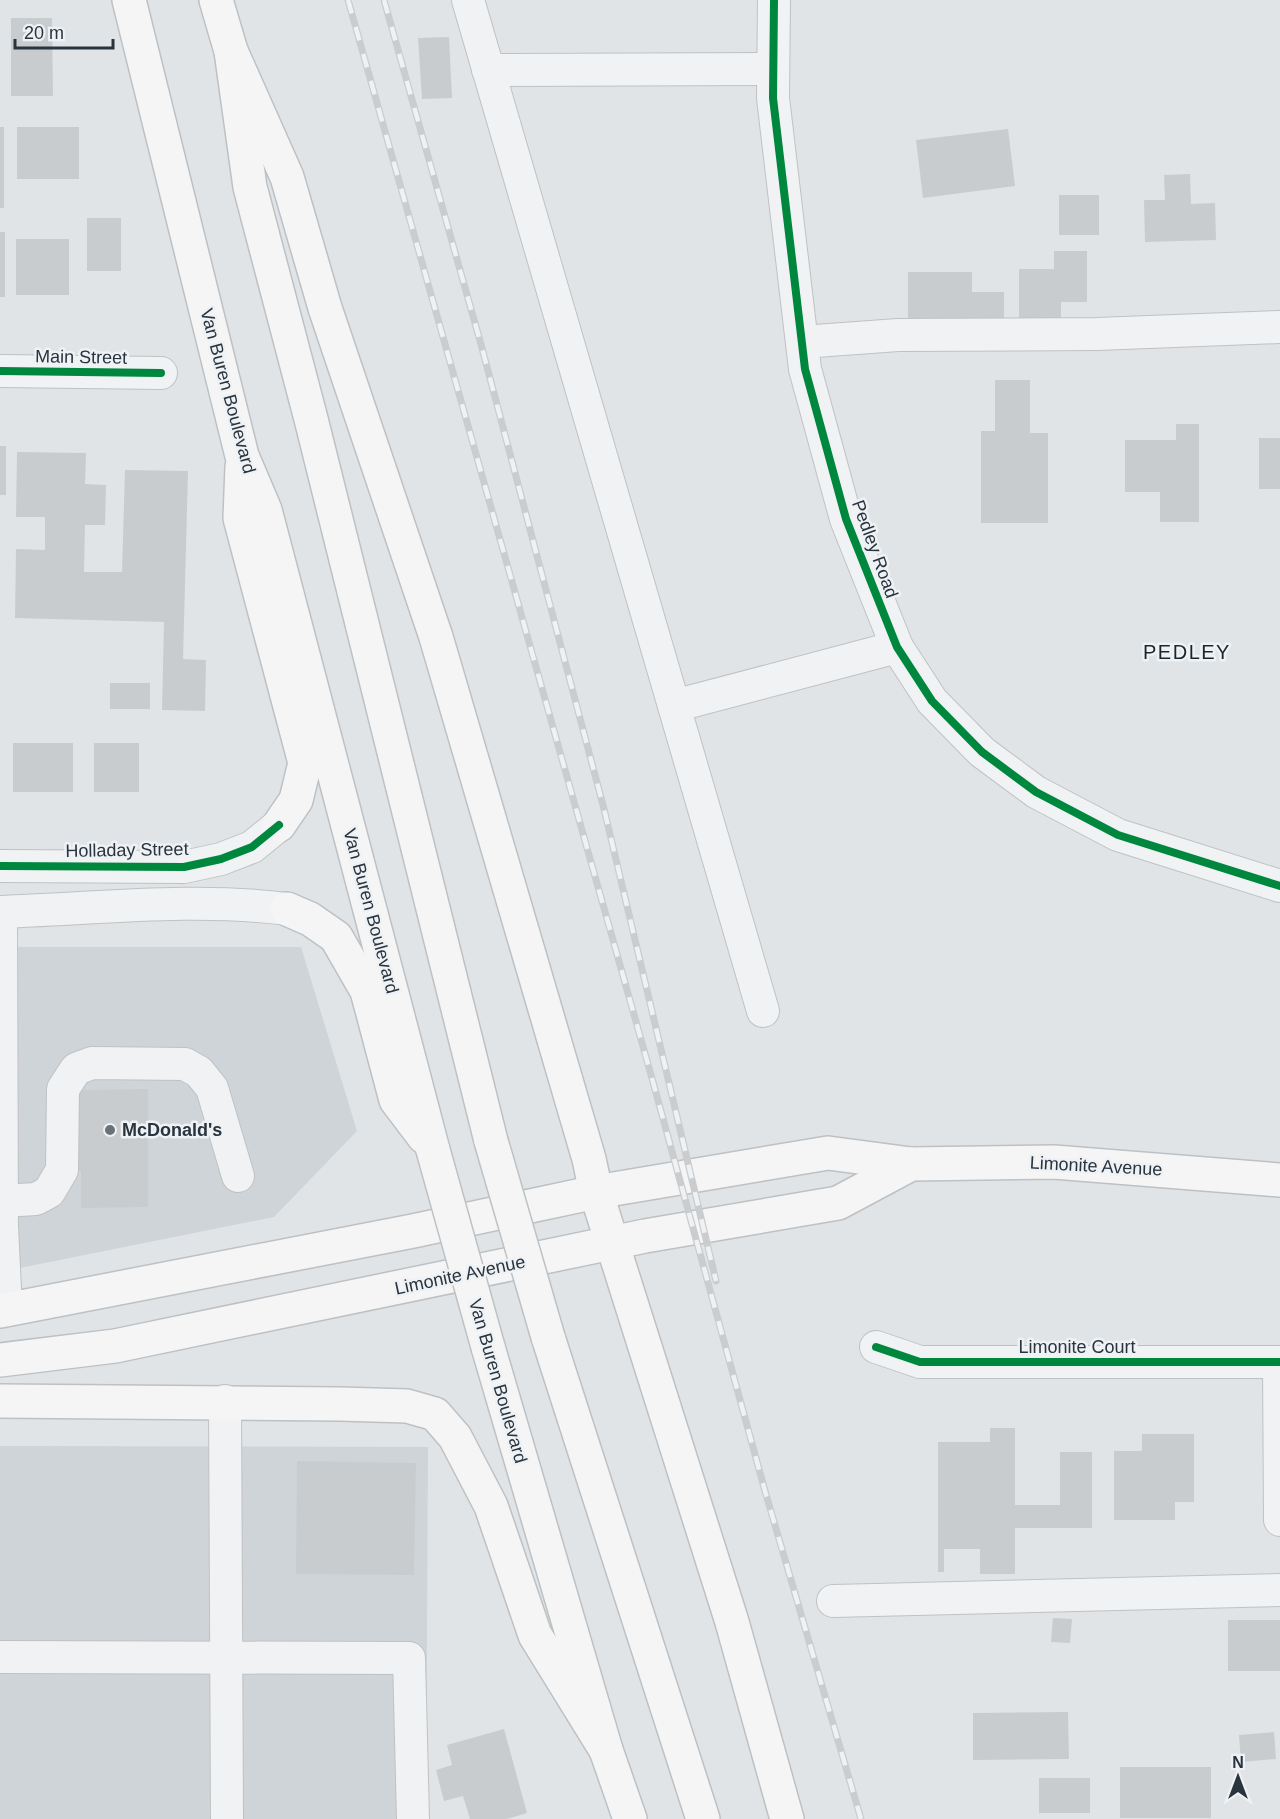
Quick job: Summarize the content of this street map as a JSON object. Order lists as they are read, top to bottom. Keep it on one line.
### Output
{"streets":{"main road":["Van Buren Boulevard","Limonite Avenue"],"street":["Main Street","Pedley Road","Holladay Street","Limonite Court"]},"districts":["PEDLEY"],"places":["McDonald's"],"scale_bar":"20 m","north":"top"}
